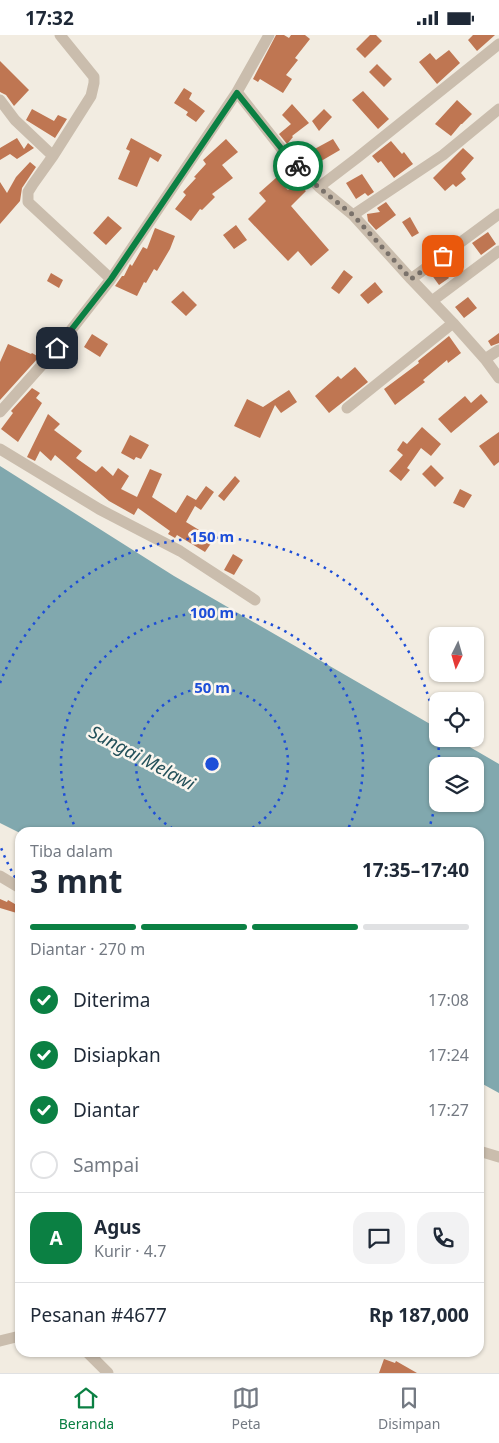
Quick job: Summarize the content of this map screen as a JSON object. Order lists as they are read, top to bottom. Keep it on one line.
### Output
{"water":["Sungai Melawi"],"north":"bottom","page":{"status":"17:32","heading":["3 mnt","Tiba dalam","17:35–17:40"],"panel":["Agus","Kurir · 4.7","Pesanan #4677","Rp 187,000"],"bar":"Diantar · 270 m","list":[["Diterima","17:08"],["Disiapkan","17:24"],["Diantar","17:27"],"Sampai"],"round":"A","tabs":["Beranda","Peta","Disimpan"]},"rings":["150 m","100 m","50 m"]}
